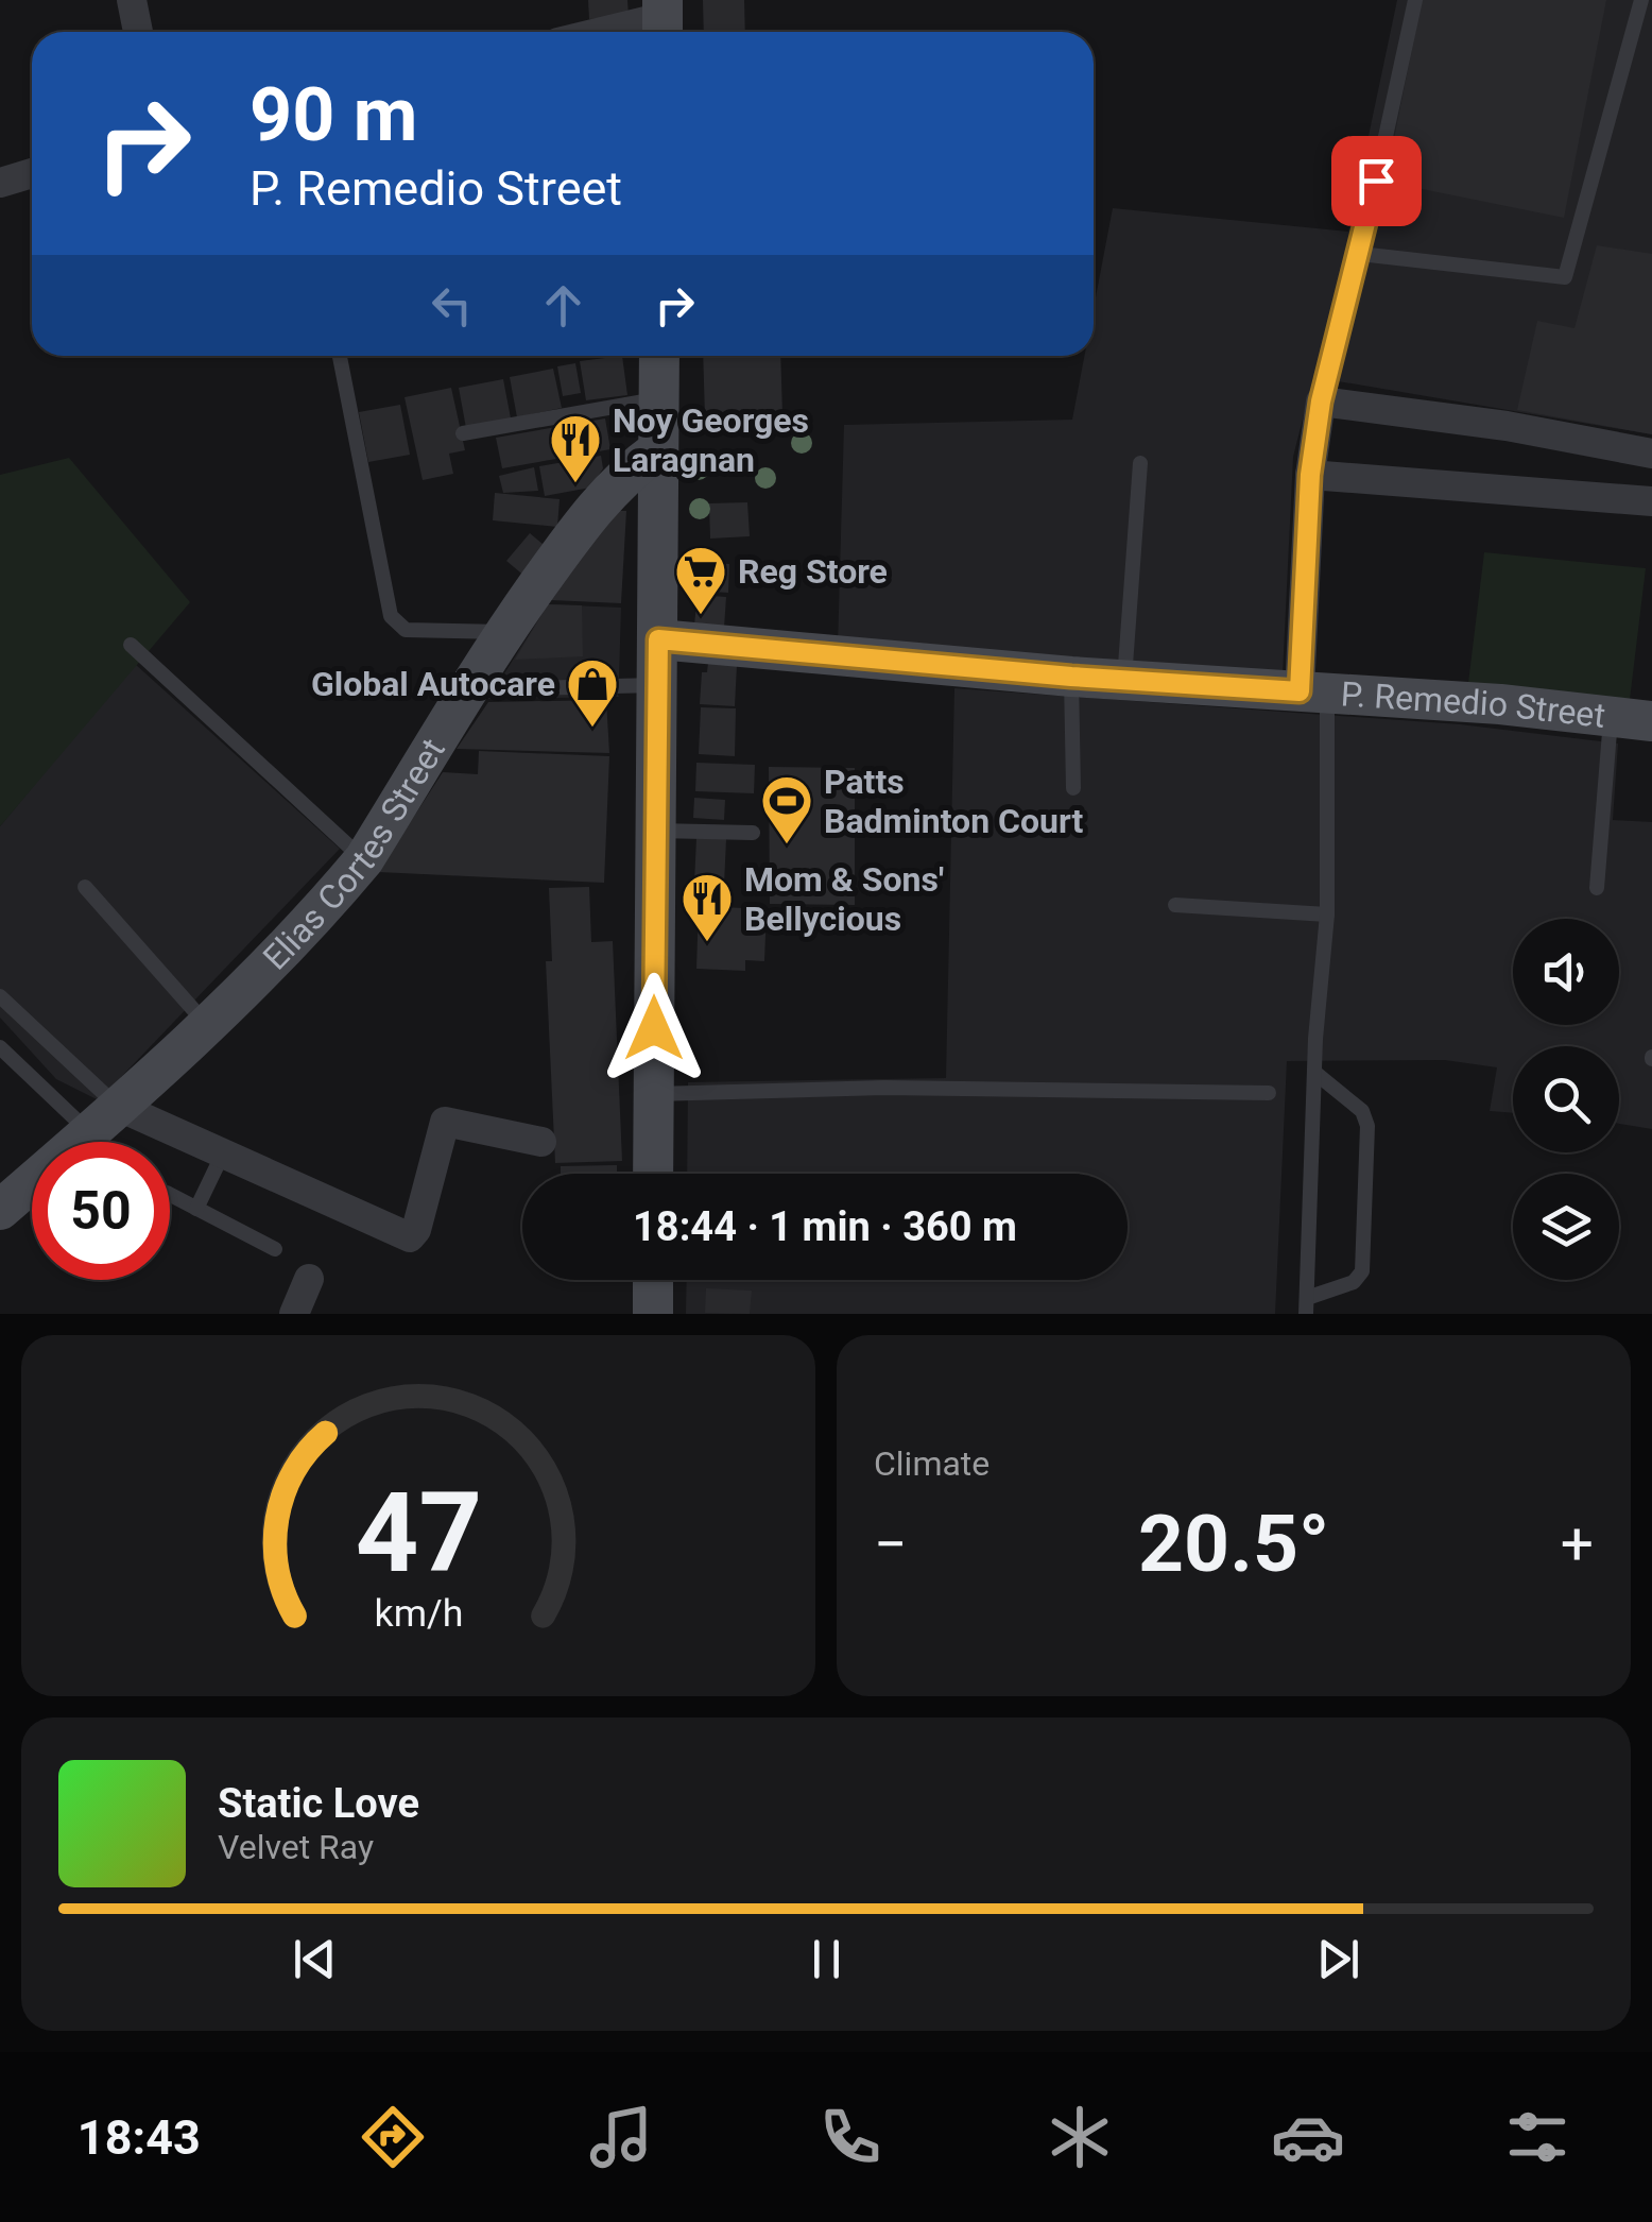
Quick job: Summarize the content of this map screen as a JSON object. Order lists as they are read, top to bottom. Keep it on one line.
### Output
{"streets":{"street":["P. Remedio Street","Elias Cortes Street"]},"places":{"restaurant":["Noy Georges Laragnan","Mom & Sons' Bellycious"],"supermarket":["Reg Store"],"shop":["Global Autocare"],"sports":["Patts Badminton Court"]},"page":{"turn":["90 m","P. Remedio Street"],"limit":"50","trip":"18:44 · 1 min · 360 m","tile":"Climate","heat":["−","20.5°","+"],"song":["Static Love","Velvet Ray"],"tabs":"18:43","gauge":["47","km/h"]}}
